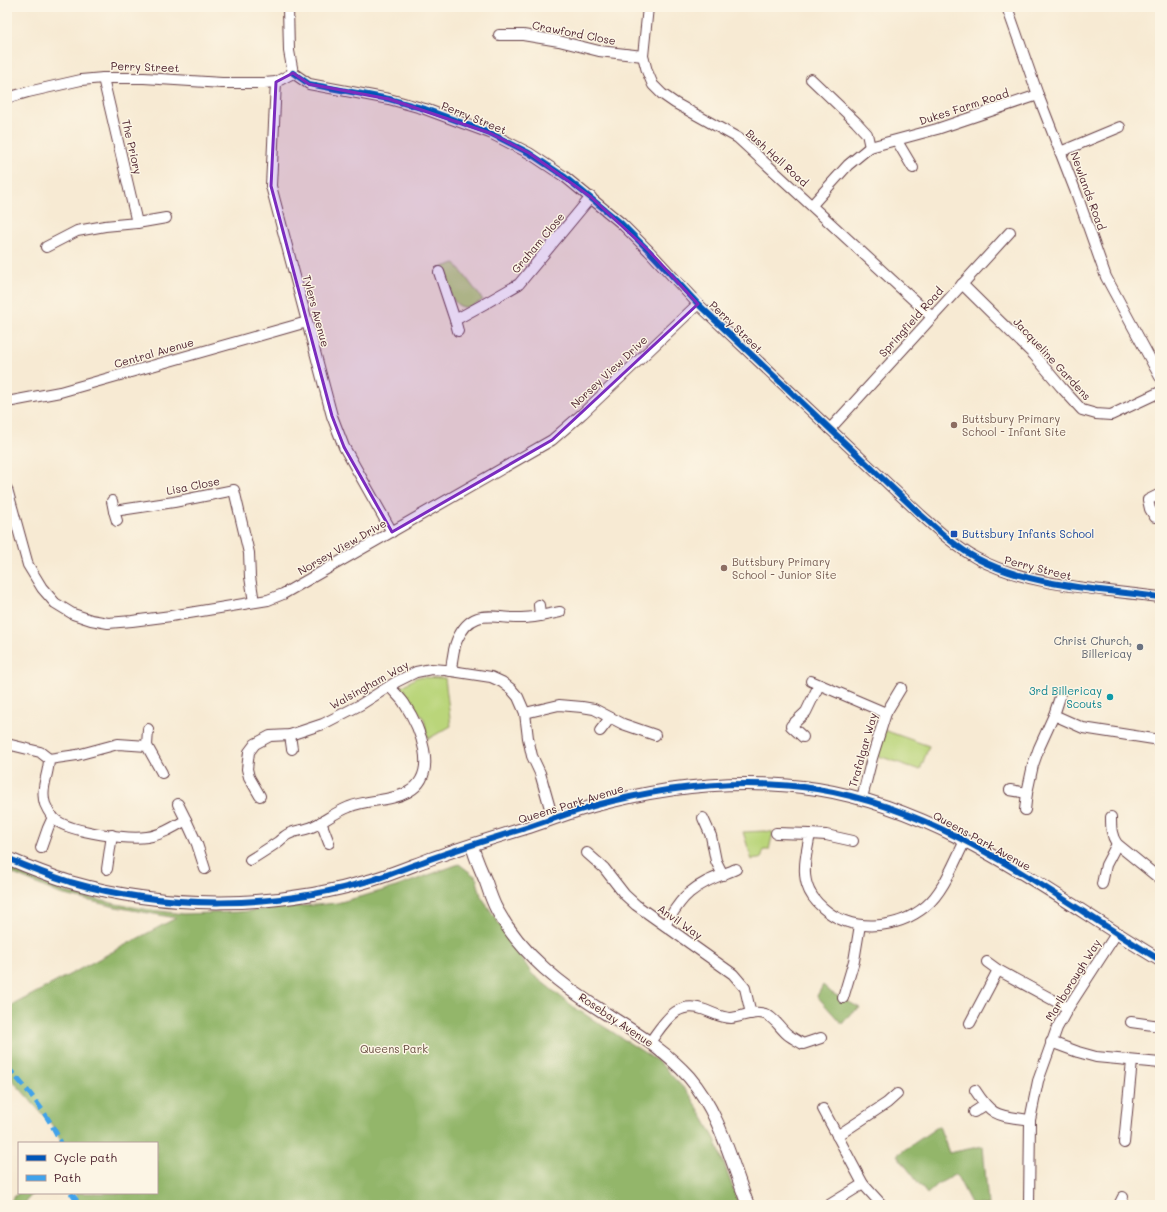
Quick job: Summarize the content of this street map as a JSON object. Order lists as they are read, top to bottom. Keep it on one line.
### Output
{"streets":{"street":["Crawford Close","Perry Street","Dukes Farm Road","The Priory","Bush Hall Road","Newlands Road","Graham Close","Tylers Avenue","Springfield Road","Central Avenue","Jacqueline Gardens","Norsey View Drive","Lisa Close","Walsingham Way","Trafalgar Way","Queens Park Avenue","Anvil Way","Marlborough Way","Rosebay Avenue"]},"crossings":[["Crawford Close","Bush Hall Road"],["Perry Street","The Priory"],["Perry Street","Graham Close"],["Perry Street","Tylers Avenue"],["Perry Street","Springfield Road"],["Perry Street","Norsey View Drive"],["Dukes Farm Road","Bush Hall Road"],["Dukes Farm Road","Newlands Road"],["Bush Hall Road","Springfield Road"],["Tylers Avenue","Central Avenue"],["Tylers Avenue","Norsey View Drive"],["Springfield Road","Jacqueline Gardens"],["Norsey View Drive","Lisa Close"],["Walsingham Way","Queens Park Avenue"],["Trafalgar Way","Queens Park Avenue"],["Queens Park Avenue","Marlborough Way"],["Queens Park Avenue","Rosebay Avenue"]],"parks":["Queens Park"],"places":{"other":["Buttsbury Primary School - Infant Site","Buttsbury Primary School - Junior Site","Christ Church, Billericay","3rd Billericay Scouts"],"transit":["Buttsbury Infants School"]},"legend":["Cycle path","Path"]}
